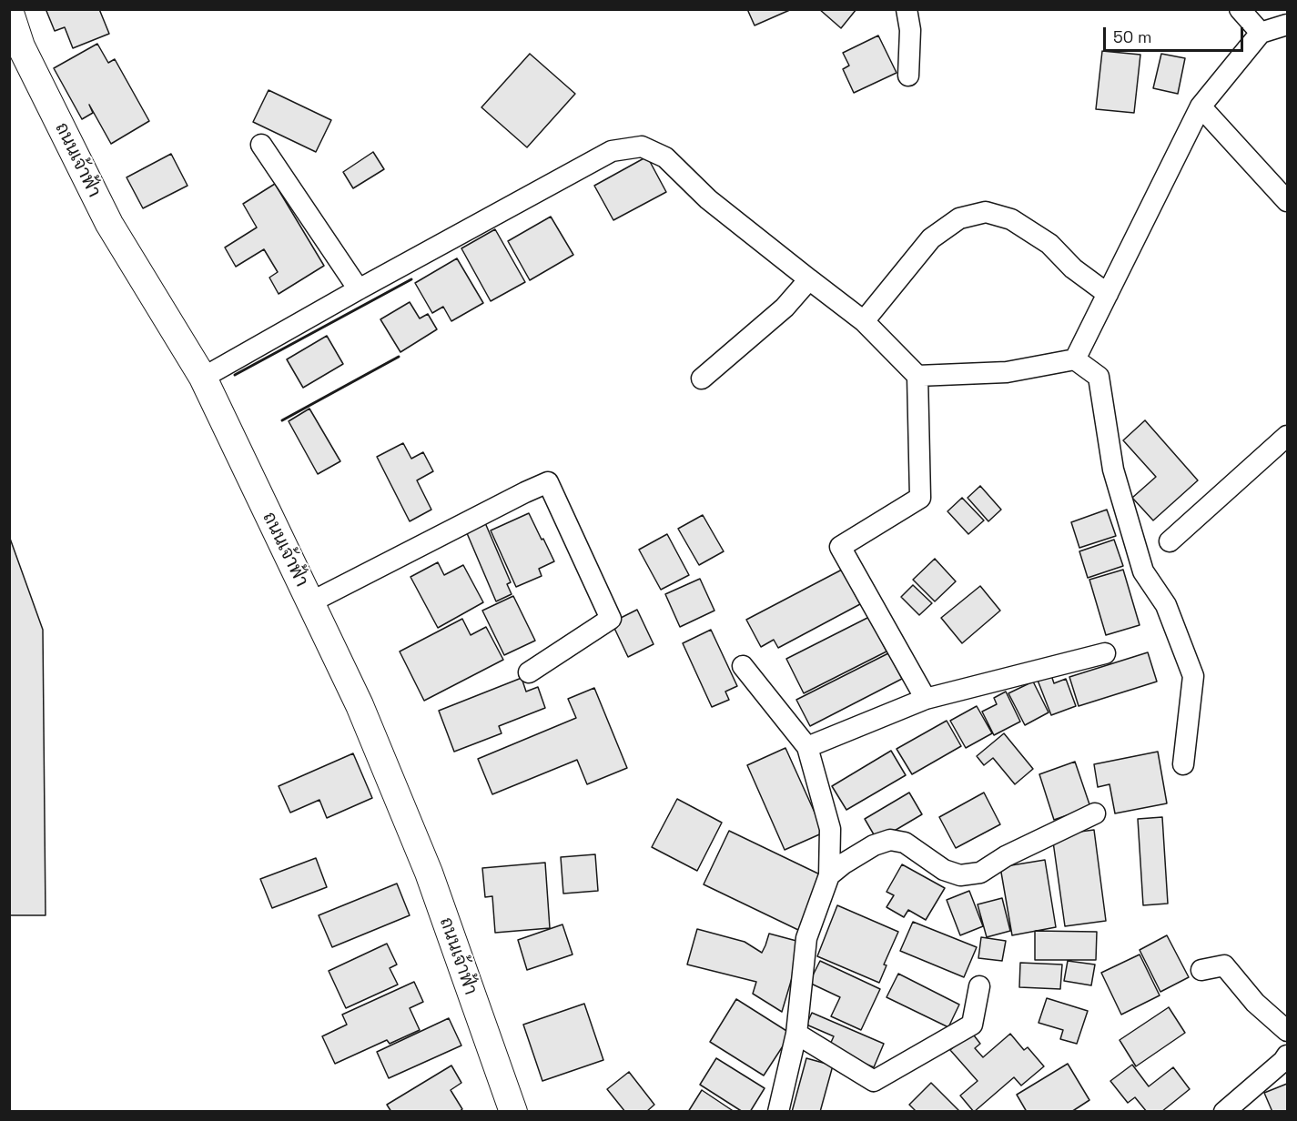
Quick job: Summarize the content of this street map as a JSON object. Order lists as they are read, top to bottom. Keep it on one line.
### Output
{"streets":{"main road":["ถนนเจ้าฟ้า"]},"scale_bar":"50 m"}
